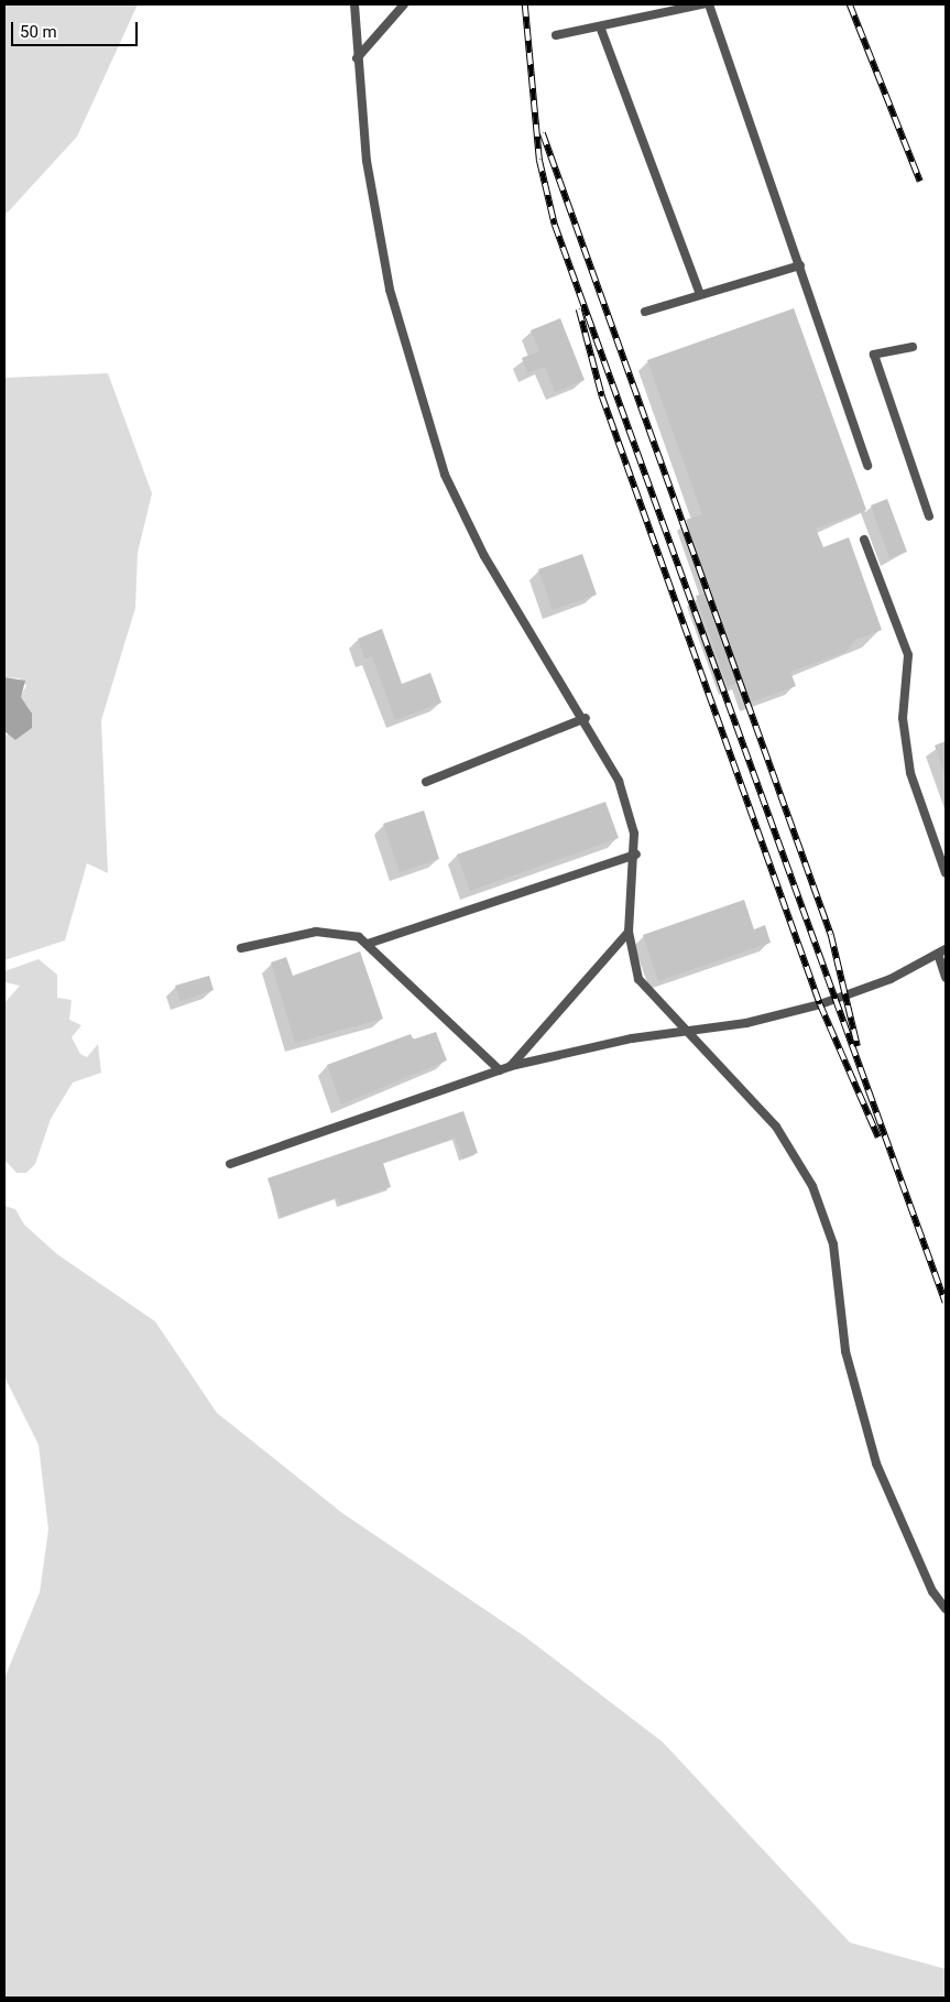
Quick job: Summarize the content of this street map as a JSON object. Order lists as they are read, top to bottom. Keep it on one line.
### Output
{"scale_bar":"50 m"}
